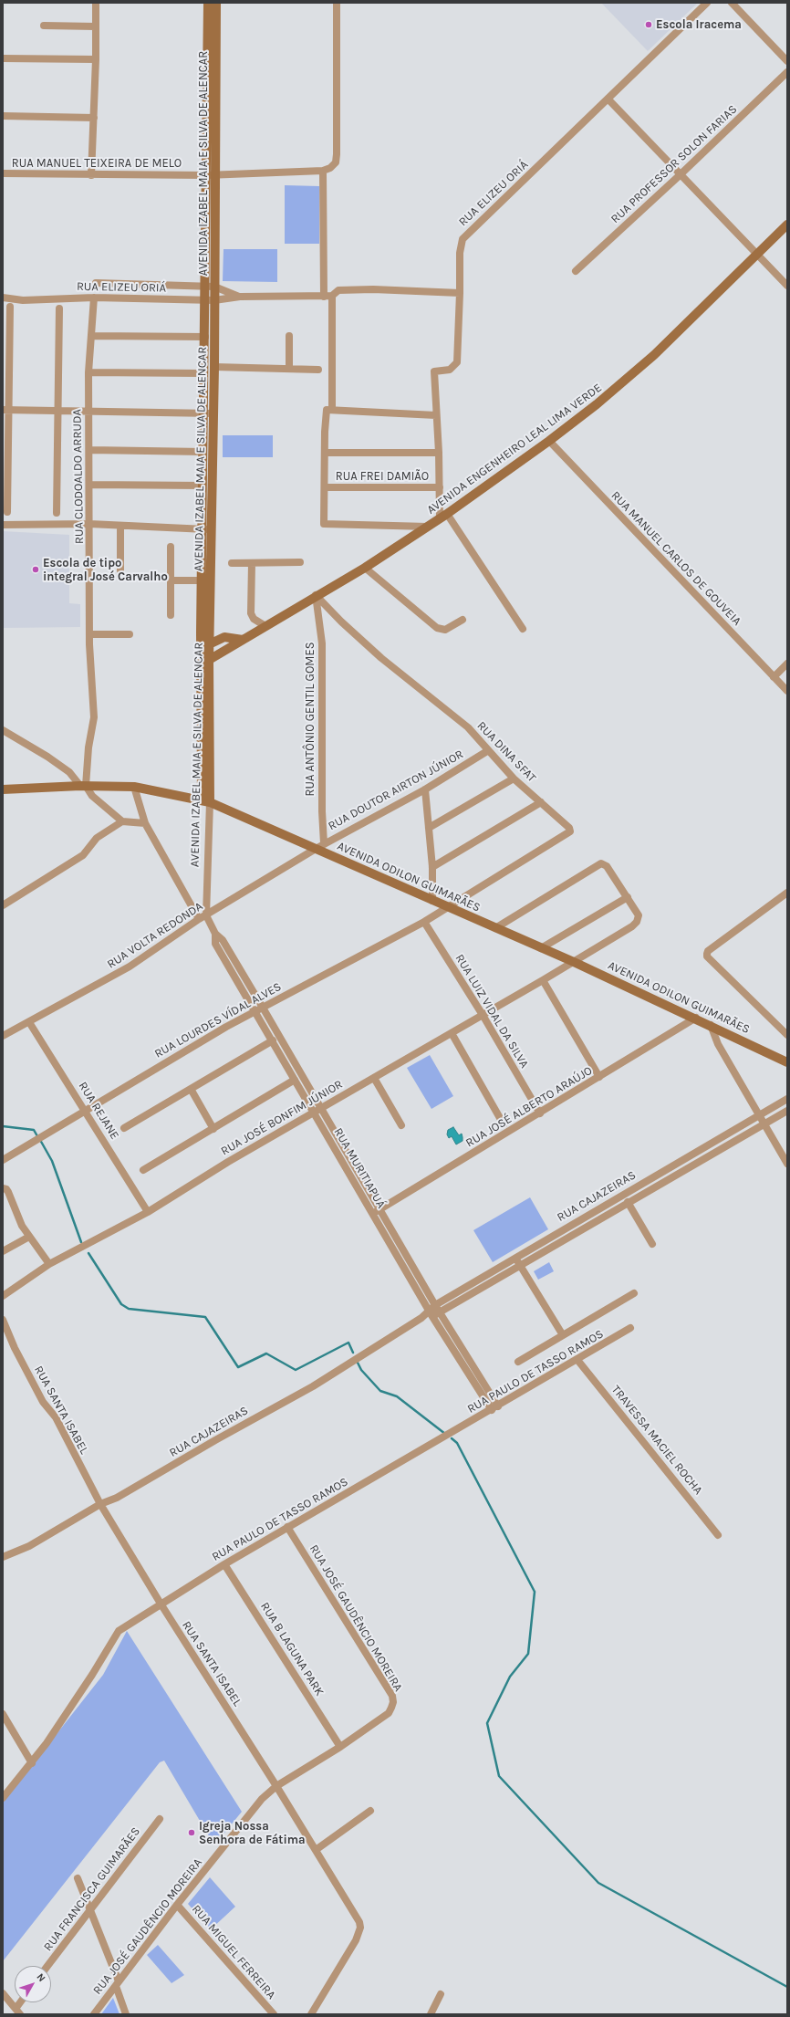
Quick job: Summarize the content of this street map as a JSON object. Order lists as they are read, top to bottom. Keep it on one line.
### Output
{"streets":{"street":["RUA MANUEL TEIXEIRA DE MELO","AVENIDA IZABEL MAIA E SILVA DE ALENCAR","RUA PROFESSOR SOLON FARIAS","RUA ELIZEU ORIÁ","AVENIDA ENGENHEIRO LEAL LIMA VERDE","RUA CLODOALDO ARRUDA","RUA FREI DAMIÃO","RUA MANUEL CARLOS DE GOUVEIA","RUA ANTÔNIO GENTIL GOMES","RUA DINA SFAT","RUA DOUTOR AIRTON JÚNIOR","AVENIDA ODILON GUIMARÃES","RUA VOLTA REDONDA","RUA LUIZ VIDAL DA SILVA","RUA LOURDES VÍDAL ALVES","RUA JOSÉ ALBERTO ARAÚJO","RUA REJANE","RUA JOSÉ BONFIM JÚNIOR","RUA MURITIAPUÁ","RUA CAJAZEIRAS","RUA PAULO DE TASSO RAMOS","RUA SANTA ISABEL","TRAVESSA MACIEL ROCHA","RUA JOSÉ GAUDÊNCIO MOREIRA","RUA B LAGUNA PARK","RUA FRANCISCA GUIMARÃES","RUA MIGUEL FERREIRA"]},"crossings":[["RUA MANUEL TEIXEIRA DE MELO","AVENIDA IZABEL MAIA E SILVA DE ALENCAR"],["AVENIDA IZABEL MAIA E SILVA DE ALENCAR","RUA ELIZEU ORIÁ"],["AVENIDA IZABEL MAIA E SILVA DE ALENCAR","AVENIDA ENGENHEIRO LEAL LIMA VERDE"],["AVENIDA IZABEL MAIA E SILVA DE ALENCAR","AVENIDA ODILON GUIMARÃES"],["AVENIDA IZABEL MAIA E SILVA DE ALENCAR","RUA VOLTA REDONDA"],["AVENIDA IZABEL MAIA E SILVA DE ALENCAR","RUA MURITIAPUÁ"],["RUA ELIZEU ORIÁ","RUA CLODOALDO ARRUDA"],["AVENIDA ENGENHEIRO LEAL LIMA VERDE","RUA MANUEL CARLOS DE GOUVEIA"],["AVENIDA ENGENHEIRO LEAL LIMA VERDE","RUA ANTÔNIO GENTIL GOMES"],["AVENIDA ENGENHEIRO LEAL LIMA VERDE","RUA DINA SFAT"],["RUA CLODOALDO ARRUDA","AVENIDA ODILON GUIMARÃES"],["RUA ANTÔNIO GENTIL GOMES","RUA DINA SFAT"],["RUA ANTÔNIO GENTIL GOMES","RUA DOUTOR AIRTON JÚNIOR"],["RUA DINA SFAT","RUA DOUTOR AIRTON JÚNIOR"],["RUA DINA SFAT","AVENIDA ODILON GUIMARÃES"],["RUA DINA SFAT","RUA LOURDES VÍDAL ALVES"],["RUA DOUTOR AIRTON JÚNIOR","AVENIDA ODILON GUIMARÃES"],["RUA DOUTOR AIRTON JÚNIOR","RUA VOLTA REDONDA"],["AVENIDA ODILON GUIMARÃES","RUA VOLTA REDONDA"],["AVENIDA ODILON GUIMARÃES","RUA LOURDES VÍDAL ALVES"],["AVENIDA ODILON GUIMARÃES","RUA JOSÉ ALBERTO ARAÚJO"],["AVENIDA ODILON GUIMARÃES","RUA JOSÉ BONFIM JÚNIOR"],["RUA VOLTA REDONDA","RUA REJANE"],["RUA VOLTA REDONDA","RUA MURITIAPUÁ"],["RUA LUIZ VIDAL DA SILVA","RUA LOURDES VÍDAL ALVES"],["RUA LUIZ VIDAL DA SILVA","RUA JOSÉ ALBERTO ARAÚJO"],["RUA LUIZ VIDAL DA SILVA","RUA JOSÉ BONFIM JÚNIOR"],["RUA LOURDES VÍDAL ALVES","RUA REJANE"],["RUA LOURDES VÍDAL ALVES","RUA MURITIAPUÁ"],["RUA JOSÉ ALBERTO ARAÚJO","RUA MURITIAPUÁ"],["RUA REJANE","RUA JOSÉ BONFIM JÚNIOR"],["RUA JOSÉ BONFIM JÚNIOR","RUA MURITIAPUÁ"],["RUA MURITIAPUÁ","RUA CAJAZEIRAS"],["RUA MURITIAPUÁ","RUA PAULO DE TASSO RAMOS"],["RUA CAJAZEIRAS","RUA SANTA ISABEL"],["RUA PAULO DE TASSO RAMOS","RUA SANTA ISABEL"],["RUA PAULO DE TASSO RAMOS","TRAVESSA MACIEL ROCHA"],["RUA PAULO DE TASSO RAMOS","RUA JOSÉ GAUDÊNCIO MOREIRA"],["RUA PAULO DE TASSO RAMOS","RUA B LAGUNA PARK"],["RUA SANTA ISABEL","RUA JOSÉ GAUDÊNCIO MOREIRA"],["RUA JOSÉ GAUDÊNCIO MOREIRA","RUA B LAGUNA PARK"],["RUA JOSÉ GAUDÊNCIO MOREIRA","RUA MIGUEL FERREIRA"]],"places":["Escola Iracema","Escola de tipo integral José Carvalho","Igreja Nossa Senhora de Fátima"],"north":"top right"}
